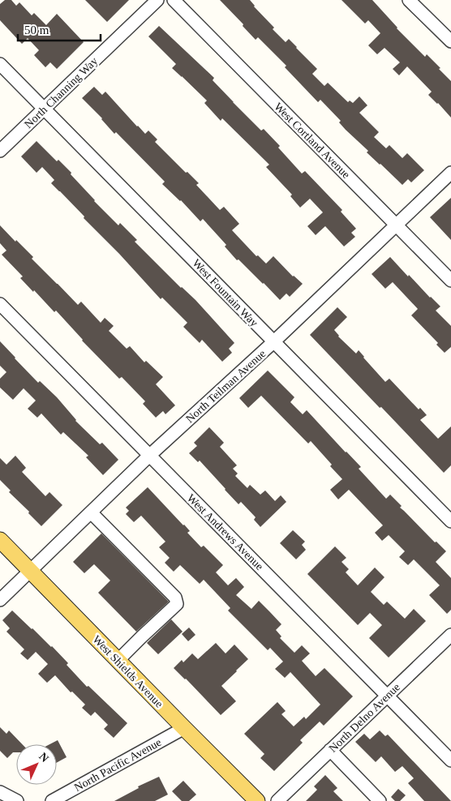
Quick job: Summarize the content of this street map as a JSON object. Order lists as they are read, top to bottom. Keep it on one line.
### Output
{"streets":{"main road":["West Shields Avenue"],"street":["North Channing Way","West Cortland Avenue","West Fountain Way","North Teilman Avenue","West Andrews Avenue","North Delno Avenue","North Pacific Avenue"]},"crossings":[["North Channing Way","West Fountain Way"],["West Cortland Avenue","North Teilman Avenue"],["West Fountain Way","North Teilman Avenue"],["North Teilman Avenue","West Andrews Avenue"],["North Teilman Avenue","West Shields Avenue"],["West Andrews Avenue","North Delno Avenue"],["West Shields Avenue","North Pacific Avenue"]],"scale_bar":"50 m","north":"top right"}
